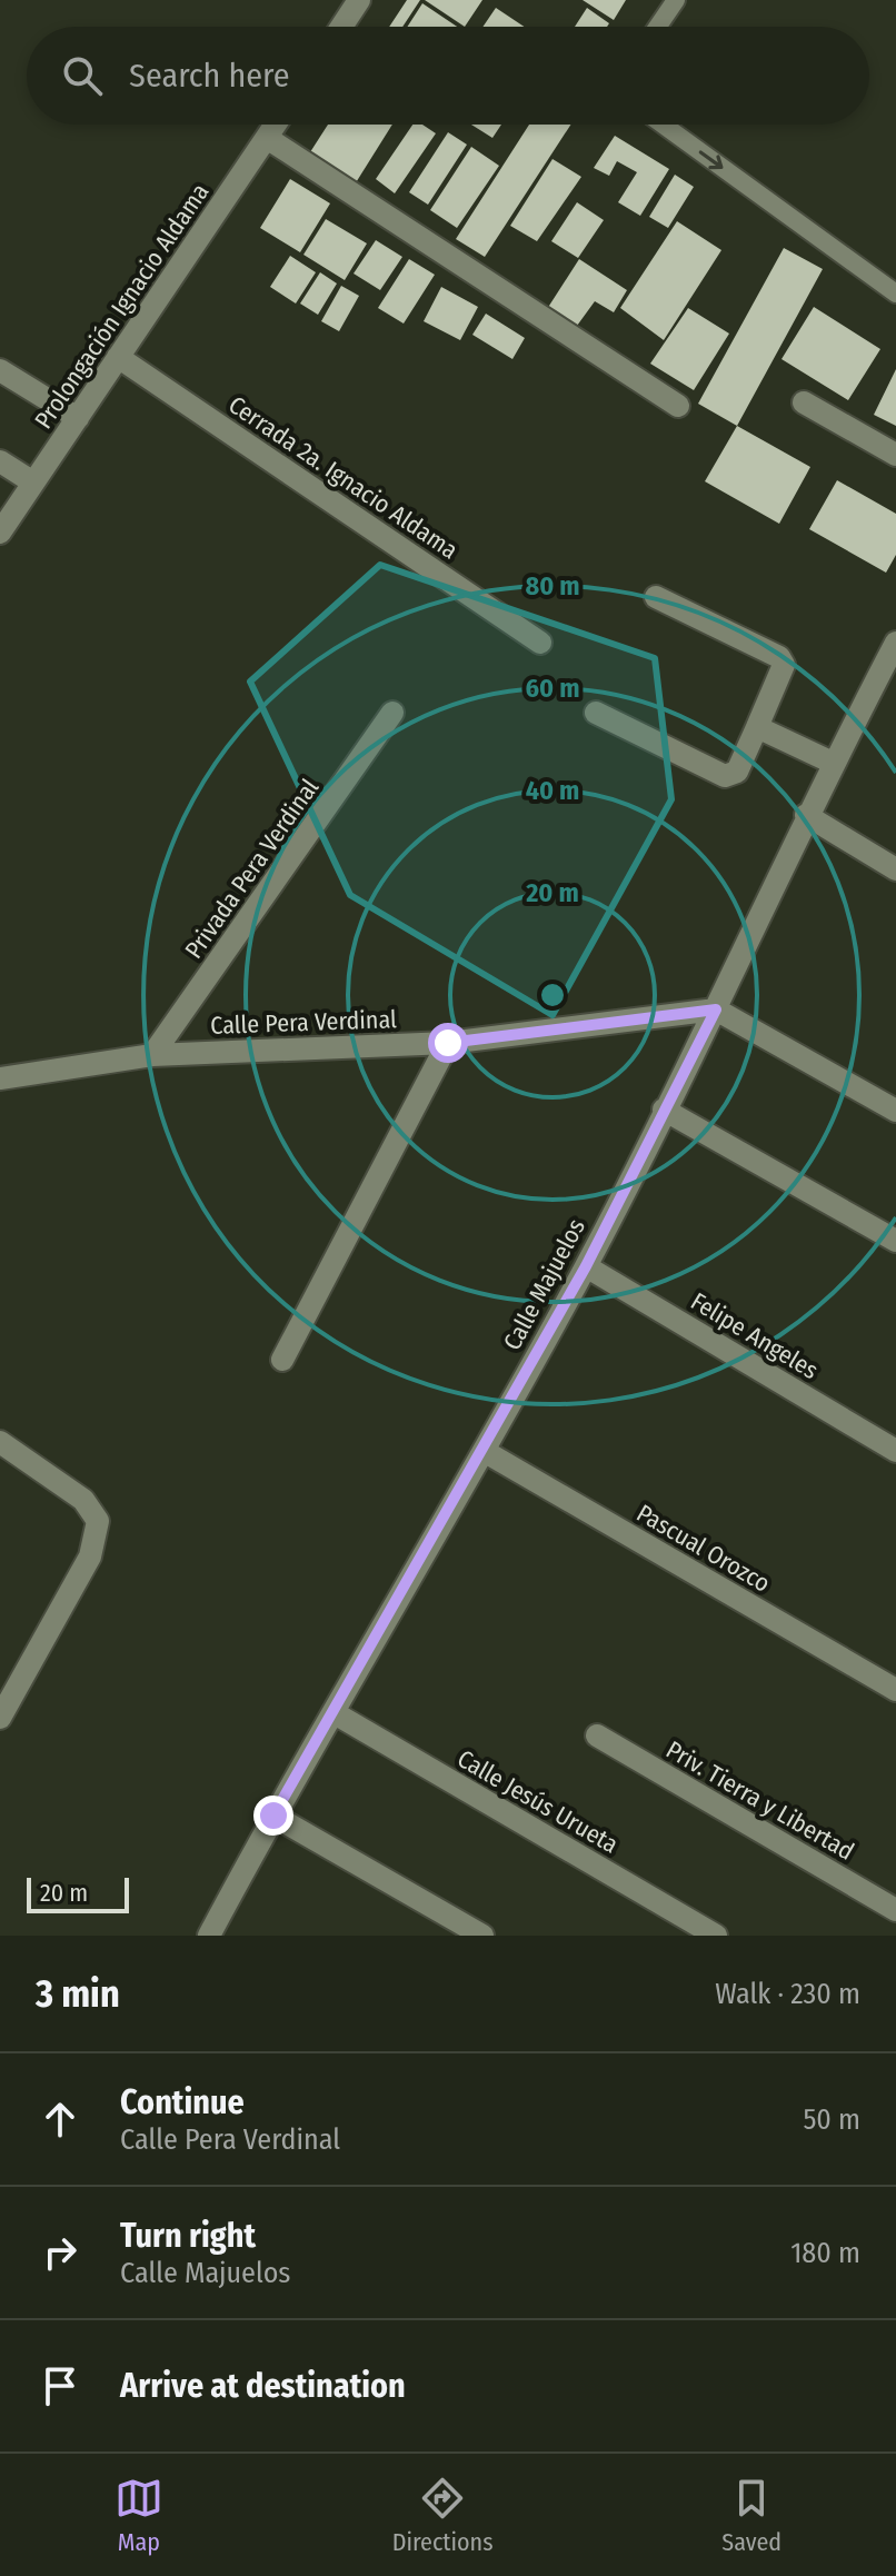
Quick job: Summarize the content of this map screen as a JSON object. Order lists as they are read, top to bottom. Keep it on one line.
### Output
{"streets":{"street":["Prolongación Ignacio Aldama","Cerrada 2a. Ignacio Aldama","Privada Pera Verdinal","Calle Pera Verdinal","Calle Majuelos","Felipe Angeles","Pascual Orozco","Priv. Tierra y Libertad","Calle Jesús Urueta"]},"crossings":[["Prolongación Ignacio Aldama","Cerrada 2a. Ignacio Aldama"],["Privada Pera Verdinal","Calle Pera Verdinal"],["Calle Pera Verdinal","Calle Majuelos"],["Calle Majuelos","Felipe Angeles"],["Calle Majuelos","Pascual Orozco"],["Calle Majuelos","Calle Jesús Urueta"]],"scale_bar":"20 m","page":{"search":"Search here","scale":"20 m","heading":["3 min","Walk · 230 m"],"list":[["Continue","Calle Pera Verdinal","50 m"],["Turn right","Calle Majuelos","180 m"],"Arrive at destination"],"nav":["Map","Directions","Saved"]},"rings":["80 m","60 m","40 m","20 m"]}
